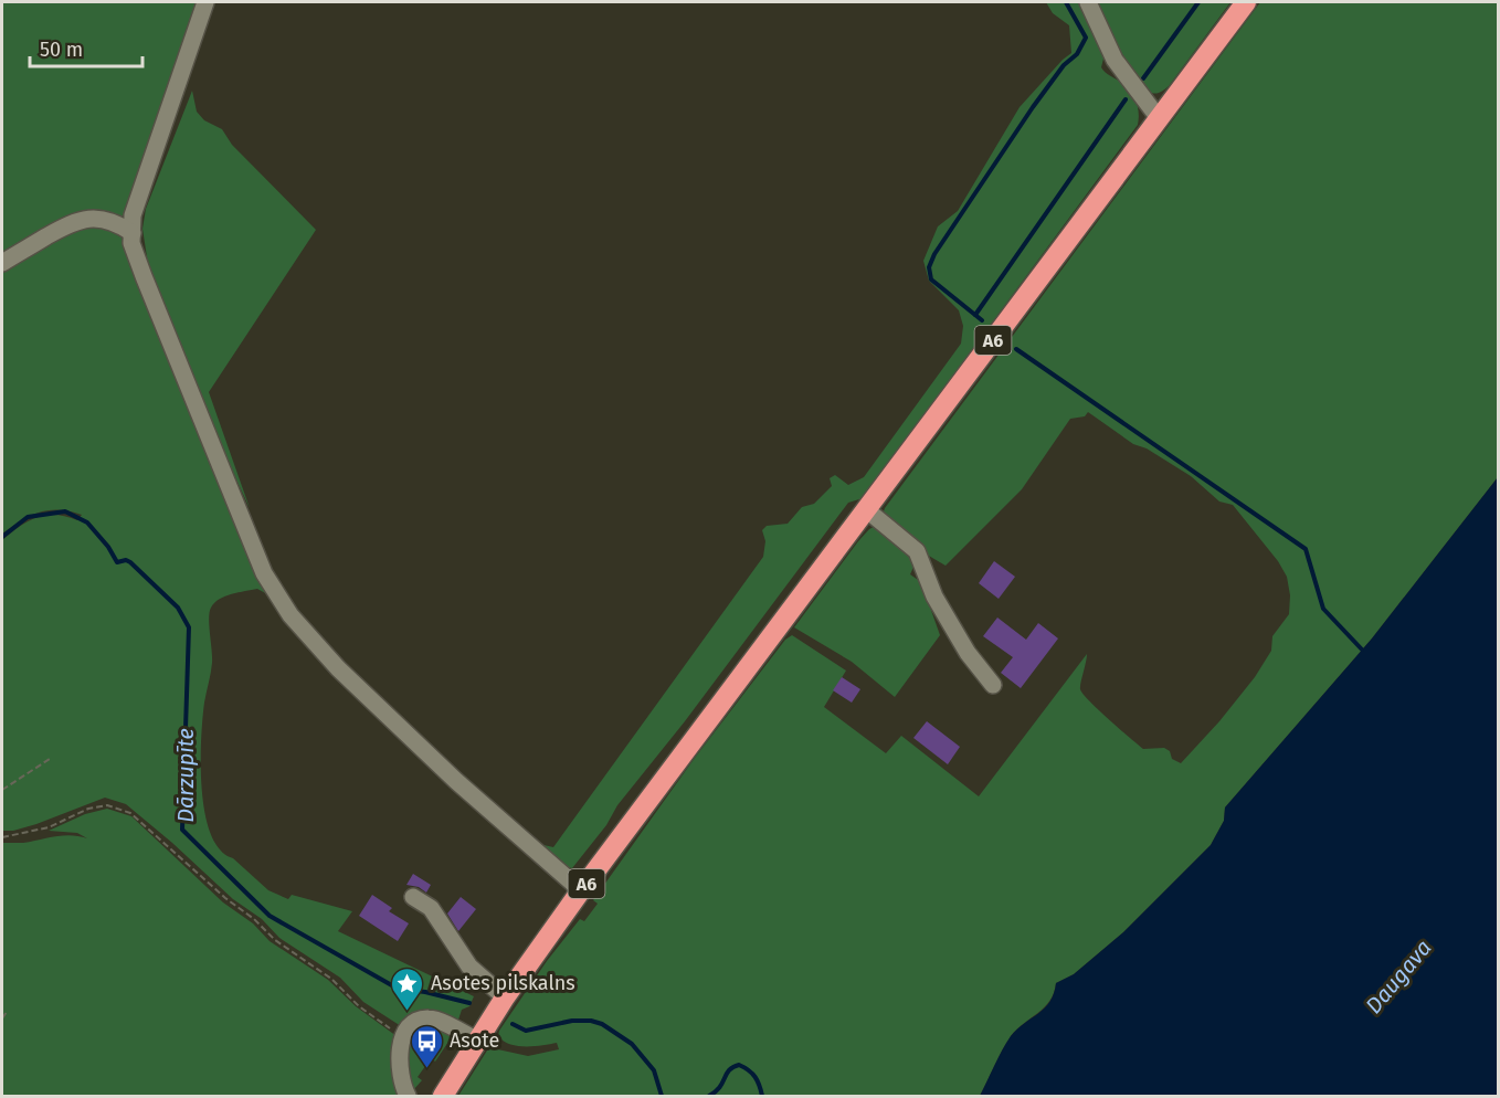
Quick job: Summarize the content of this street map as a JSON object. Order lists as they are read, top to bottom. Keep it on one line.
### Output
{"streets":{"highway":["A6"]},"water":["Dārzupīte","Daugava"],"places":{"place":["Asotes pilskalns"],"bus stop":["Asote"]},"scale_bar":"50 m"}
